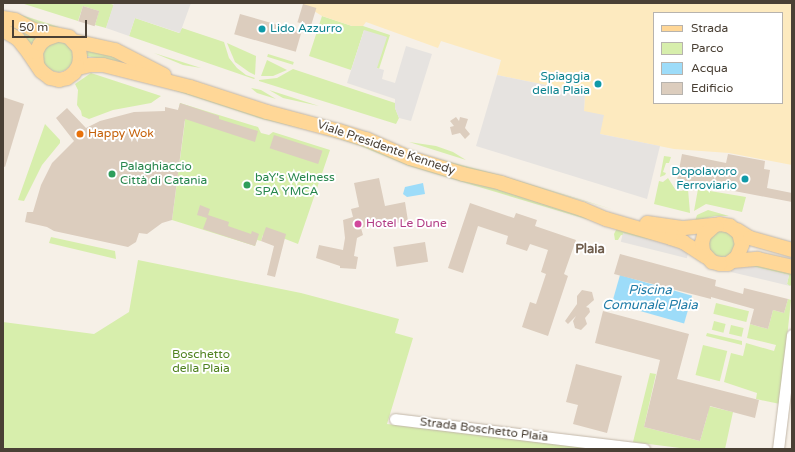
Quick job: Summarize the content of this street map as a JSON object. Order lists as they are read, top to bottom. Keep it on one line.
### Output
{"streets":{"main road":["Viale Presidente Kennedy"],"street":["Strada Boschetto Plaia"]},"districts":["Plaia"],"water":["Piscina Comunale Plaia"],"parks":["Boschetto della Plaia"],"places":["Lido Azzurro","Spiaggia della Plaia","Happy Wok","Palaghiaccio Città di Catania","Dopolavoro Ferroviario","baY's Welness SPA YMCA","Hotel Le Dune"],"legend":["Strada","Parco","Acqua","Edificio"],"scale_bar":"50 m"}
